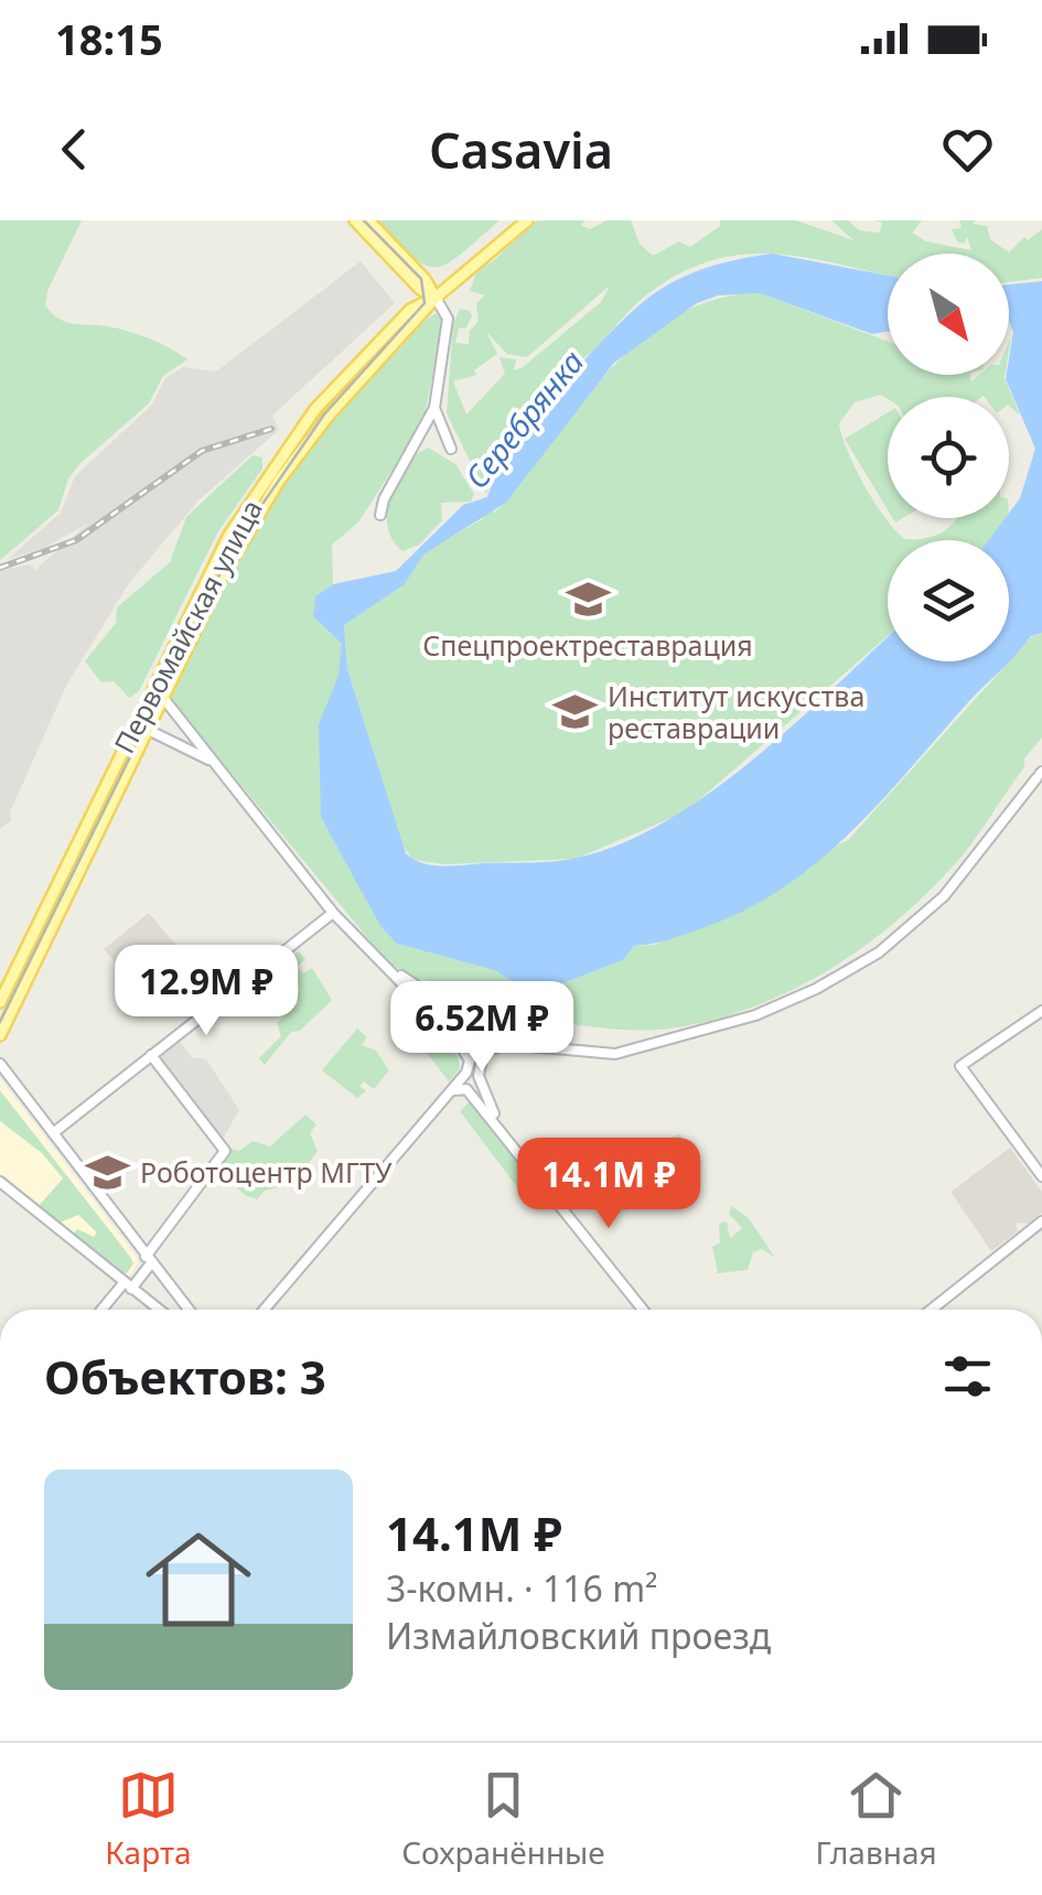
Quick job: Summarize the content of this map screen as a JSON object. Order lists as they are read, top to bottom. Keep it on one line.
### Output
{"streets":{"main road":["Первомайская улица"]},"water":["Серебрянка"],"places":{"school or university":["Спецпроектреставрация","Институт искусства реставрации","Роботоцентр МГТУ"]},"north":"bottom right","page":{"status":"18:15","header":"Casavia","price":["12.9M ₽","6.52M ₽","14.1M ₽"],"heading":"Объектов: 3","list":[{"name":"14.1M ₽","note":"3-комн. · 116 m² · Измайловский проезд"}],"tabs":["Карта","Сохранённые","Главная"]}}
